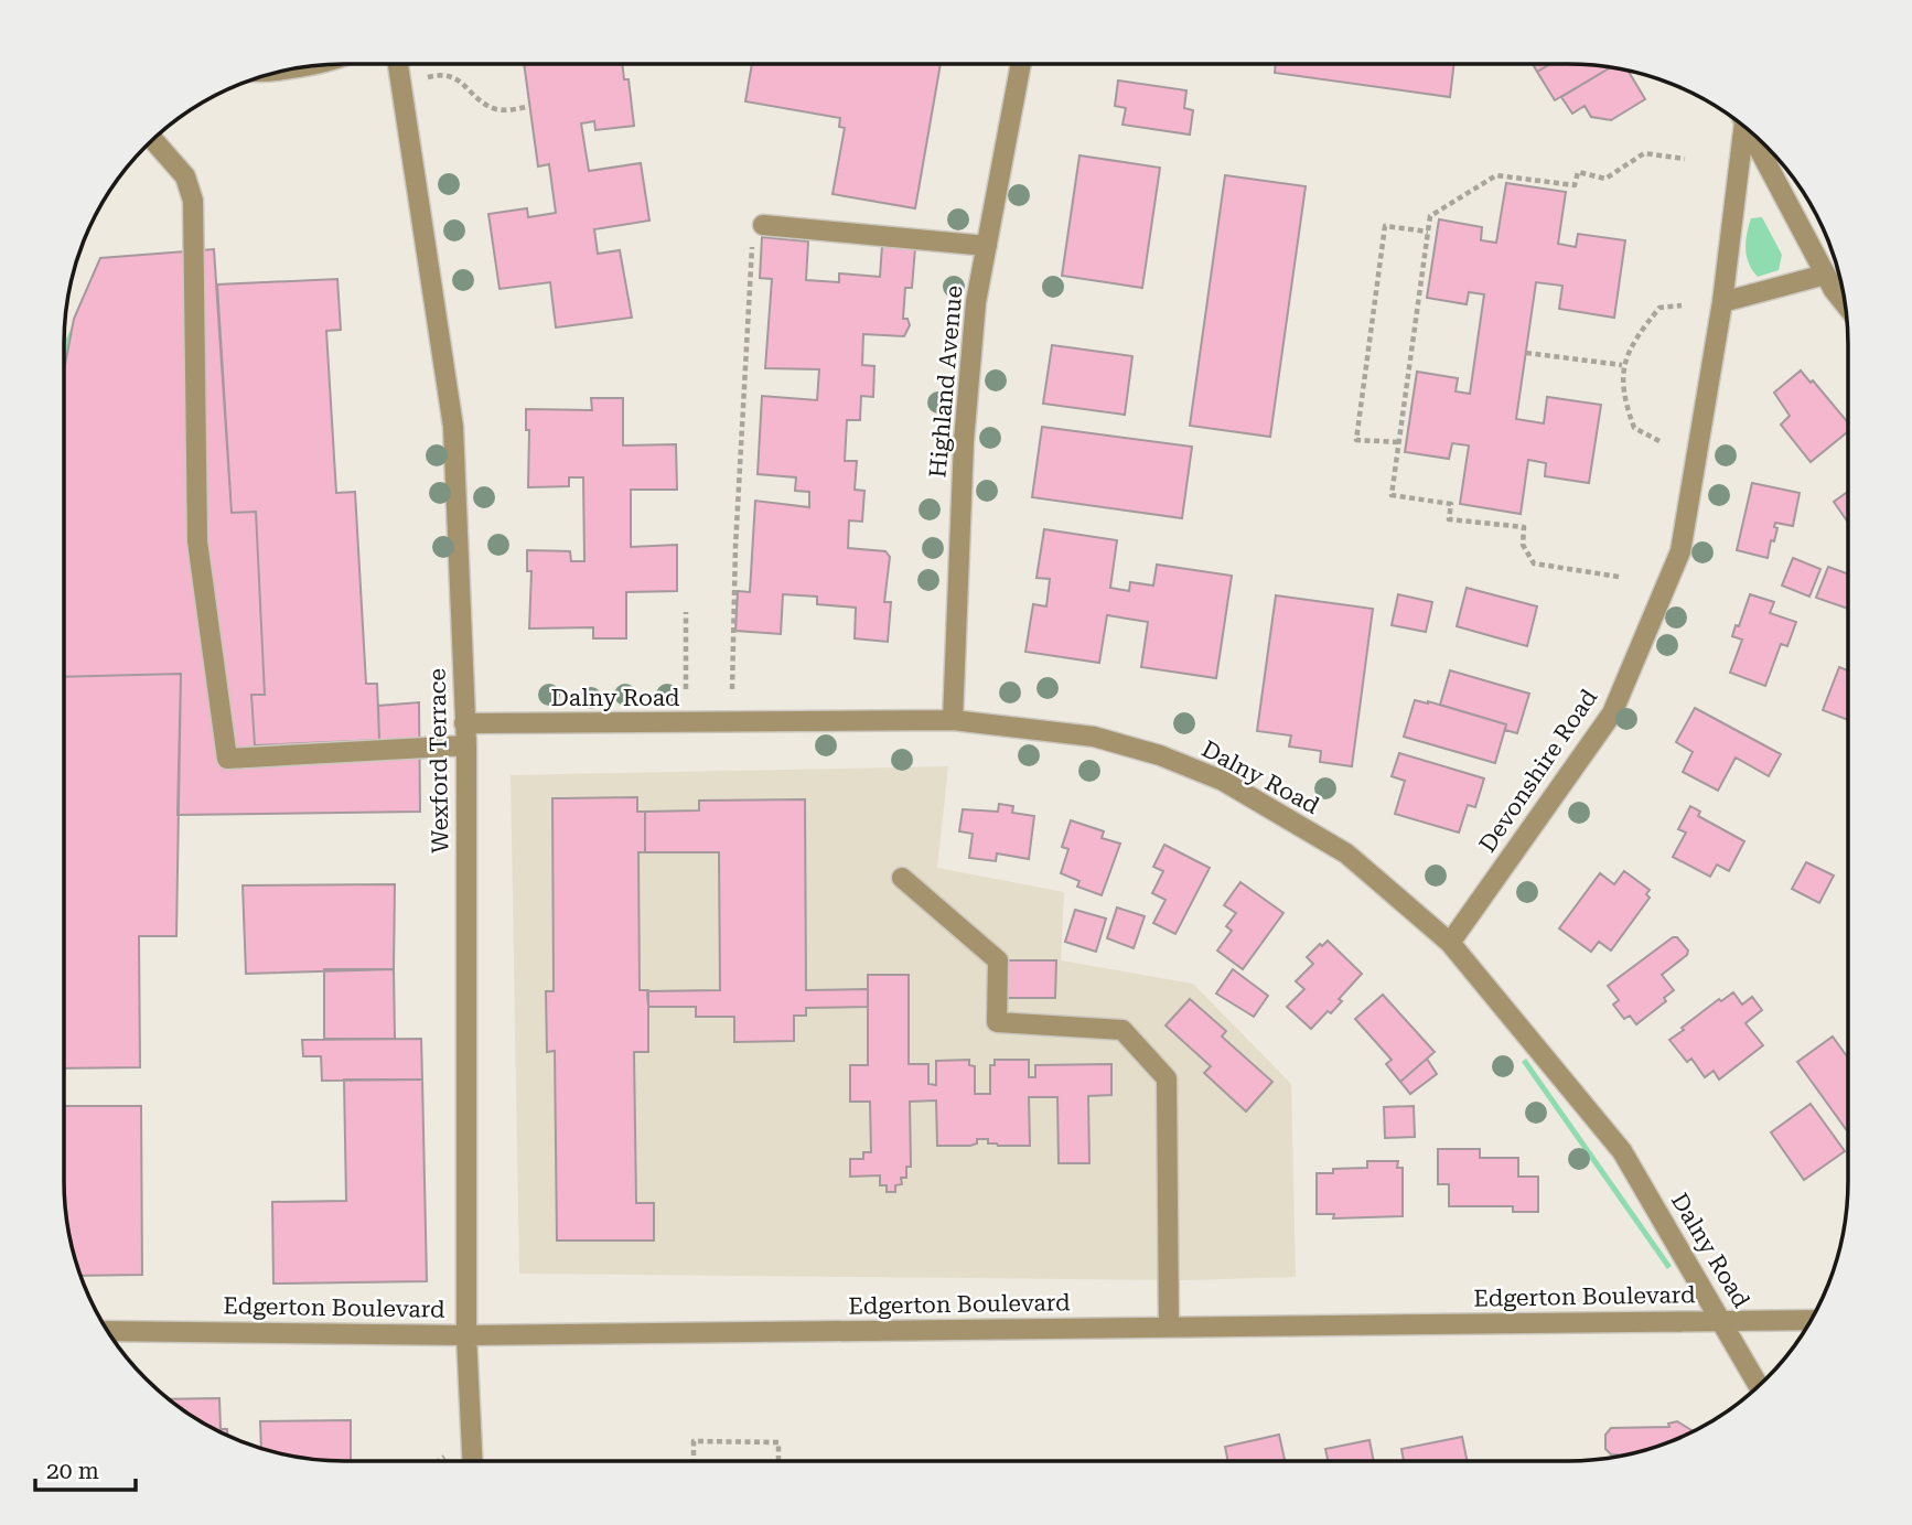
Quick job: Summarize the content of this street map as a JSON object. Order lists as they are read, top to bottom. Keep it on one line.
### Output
{"streets":{"street":["Highland Avenue","Dalny Road","Wexford Terrace","Devonshire Road","Edgerton Boulevard"]},"crossings":[["Highland Avenue","Dalny Road"],["Dalny Road","Wexford Terrace"],["Dalny Road","Devonshire Road"],["Dalny Road","Edgerton Boulevard"],["Wexford Terrace","Edgerton Boulevard"]],"scale_bar":"20 m"}
